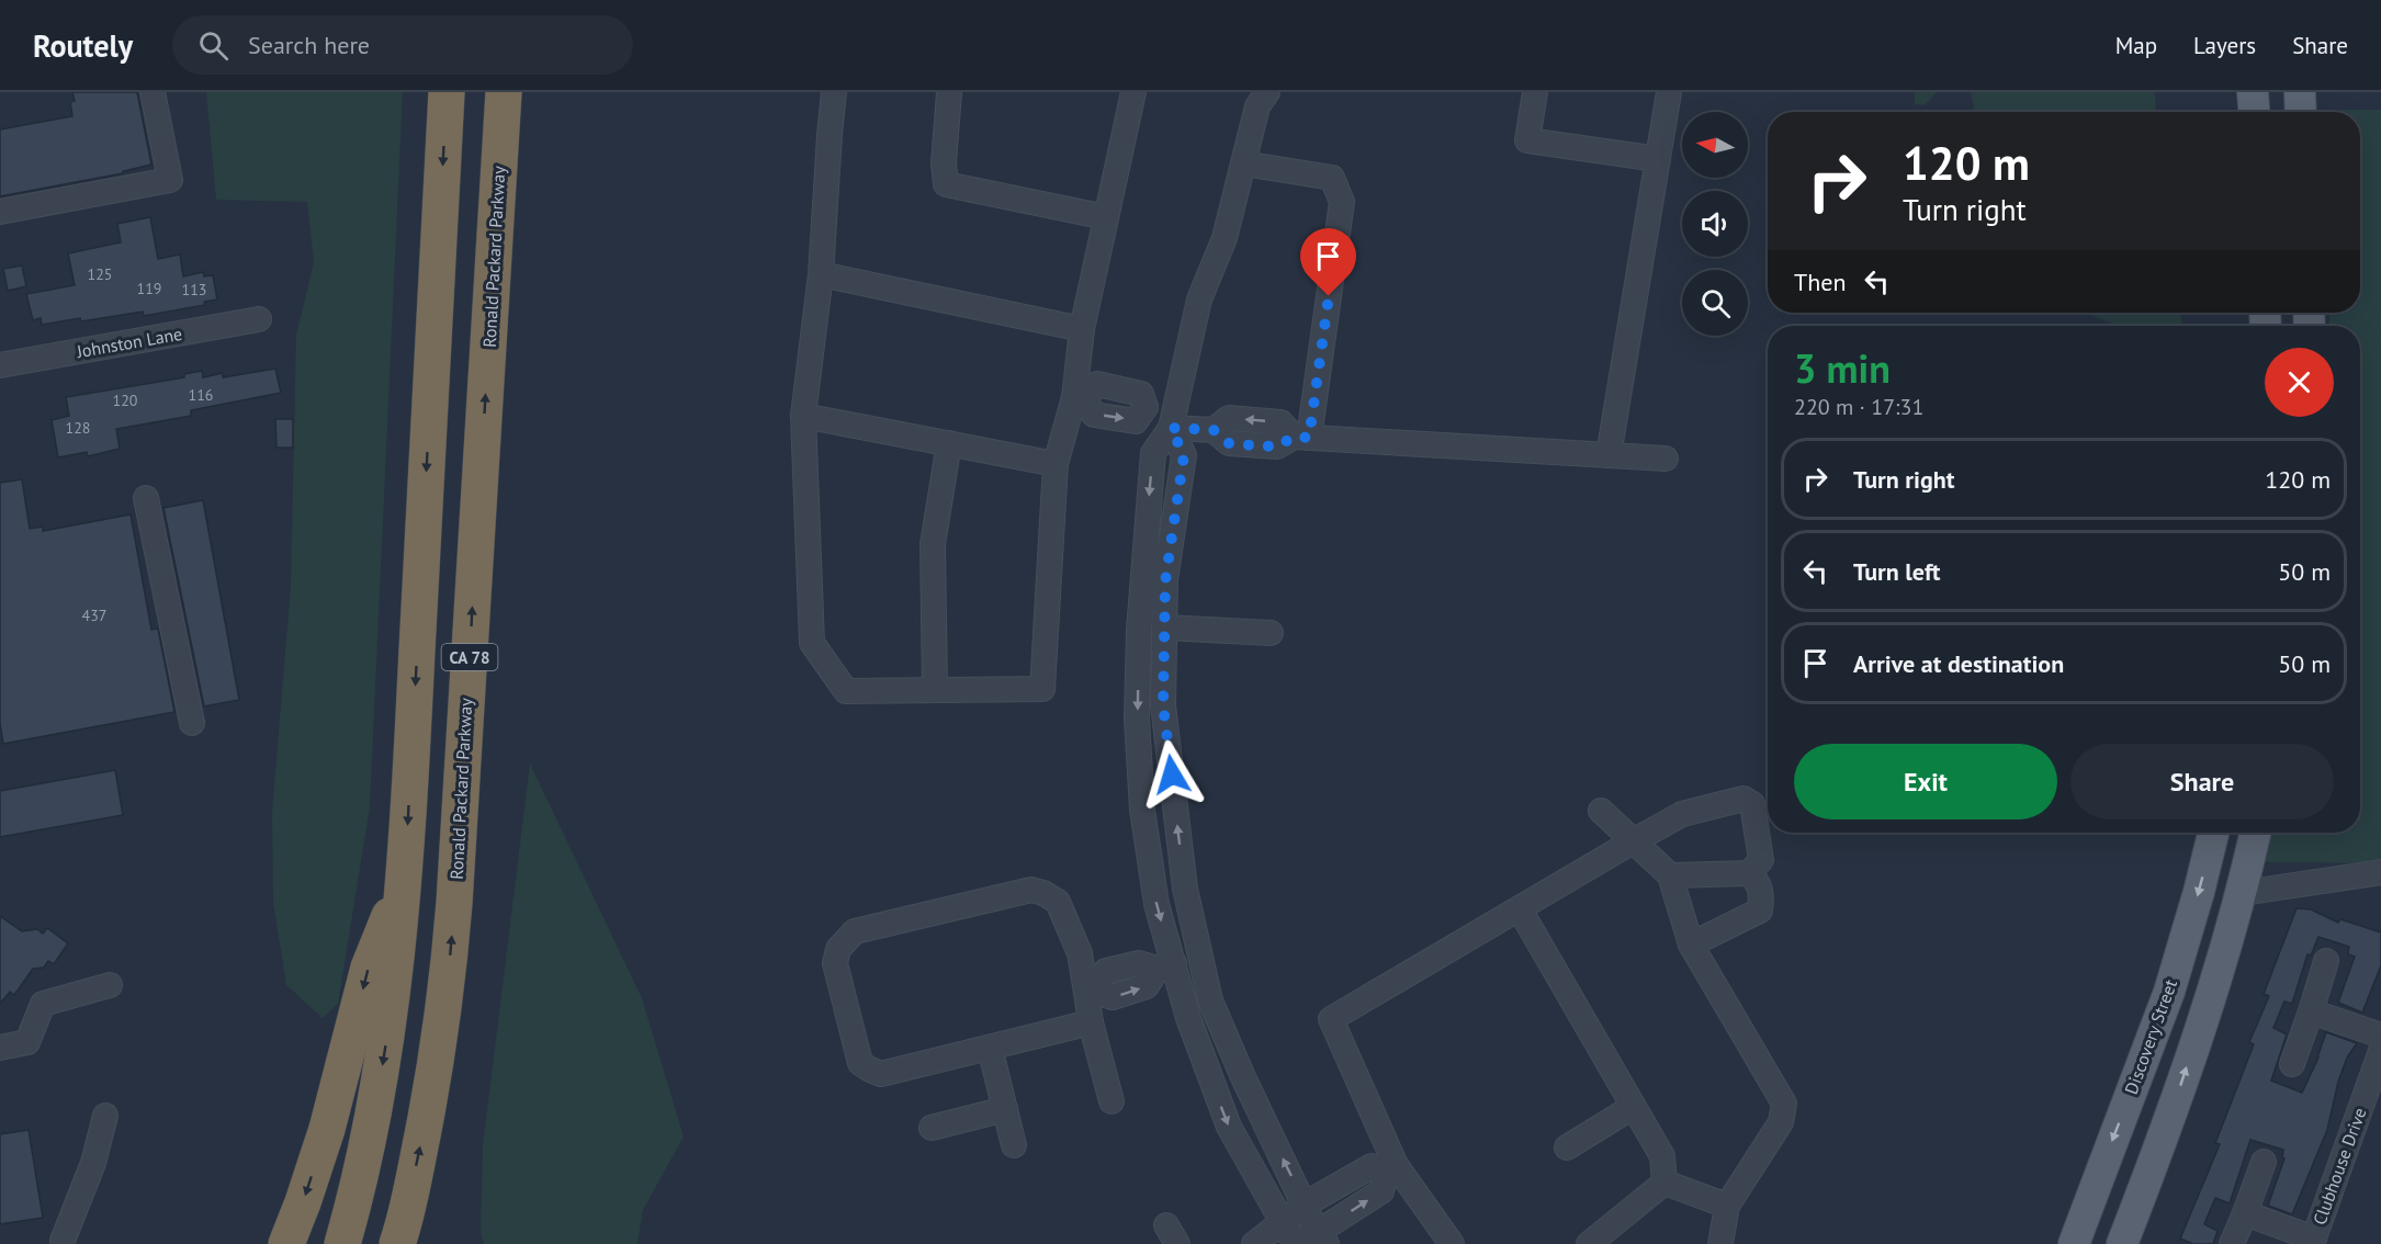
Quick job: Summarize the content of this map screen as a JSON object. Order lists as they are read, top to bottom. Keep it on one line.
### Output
{"streets":{"highway":["Ronald Packard Parkway","CA 78"],"main road":["Discovery Street"],"street":["Johnston Lane","Clubhouse Drive"]},"house_numbers":["125","119","113","116","120","128","437"],"north":"left","page":{"header":"Routely","search":"Search here","nav":["Map","Layers","Share"],"turn":["120 m","Turn right"],"then":"Then","heading":["3 min","220 m · 17:31"],"list":[{"name":"Turn right","value":"120 m"},{"name":"Turn left","value":"50 m"},{"name":"Arrive at destination","value":"50 m"}],"buttons":["Exit","Share"]}}
